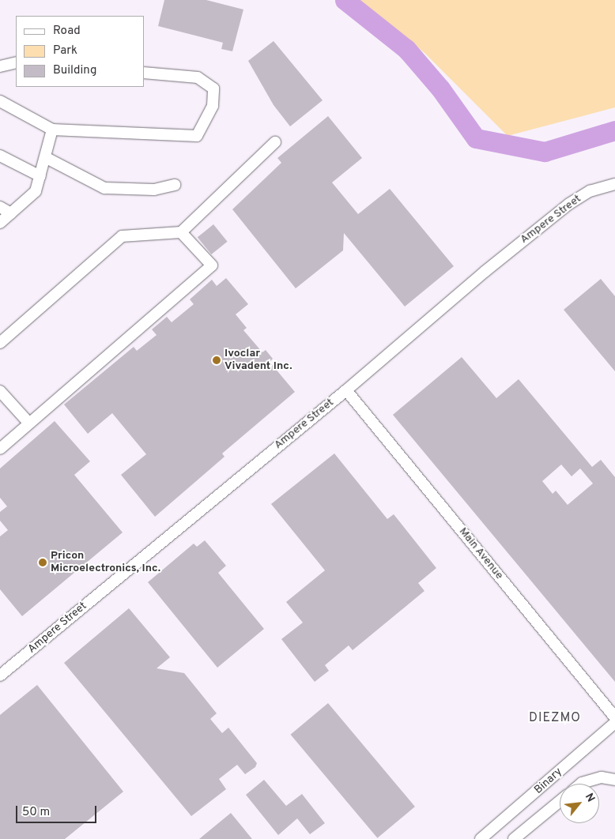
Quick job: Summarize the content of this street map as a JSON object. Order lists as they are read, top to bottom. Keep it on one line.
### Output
{"streets":{"street":["Ampere Street","Main Avenue","Binary"]},"crossings":[["Ampere Street","Main Avenue"]],"districts":["DIEZMO"],"places":["Ivoclar Vivadent Inc.","Pricon Microelectronics, Inc."],"legend":["Road","Park","Building"],"scale_bar":"50 m","north":"top right"}
